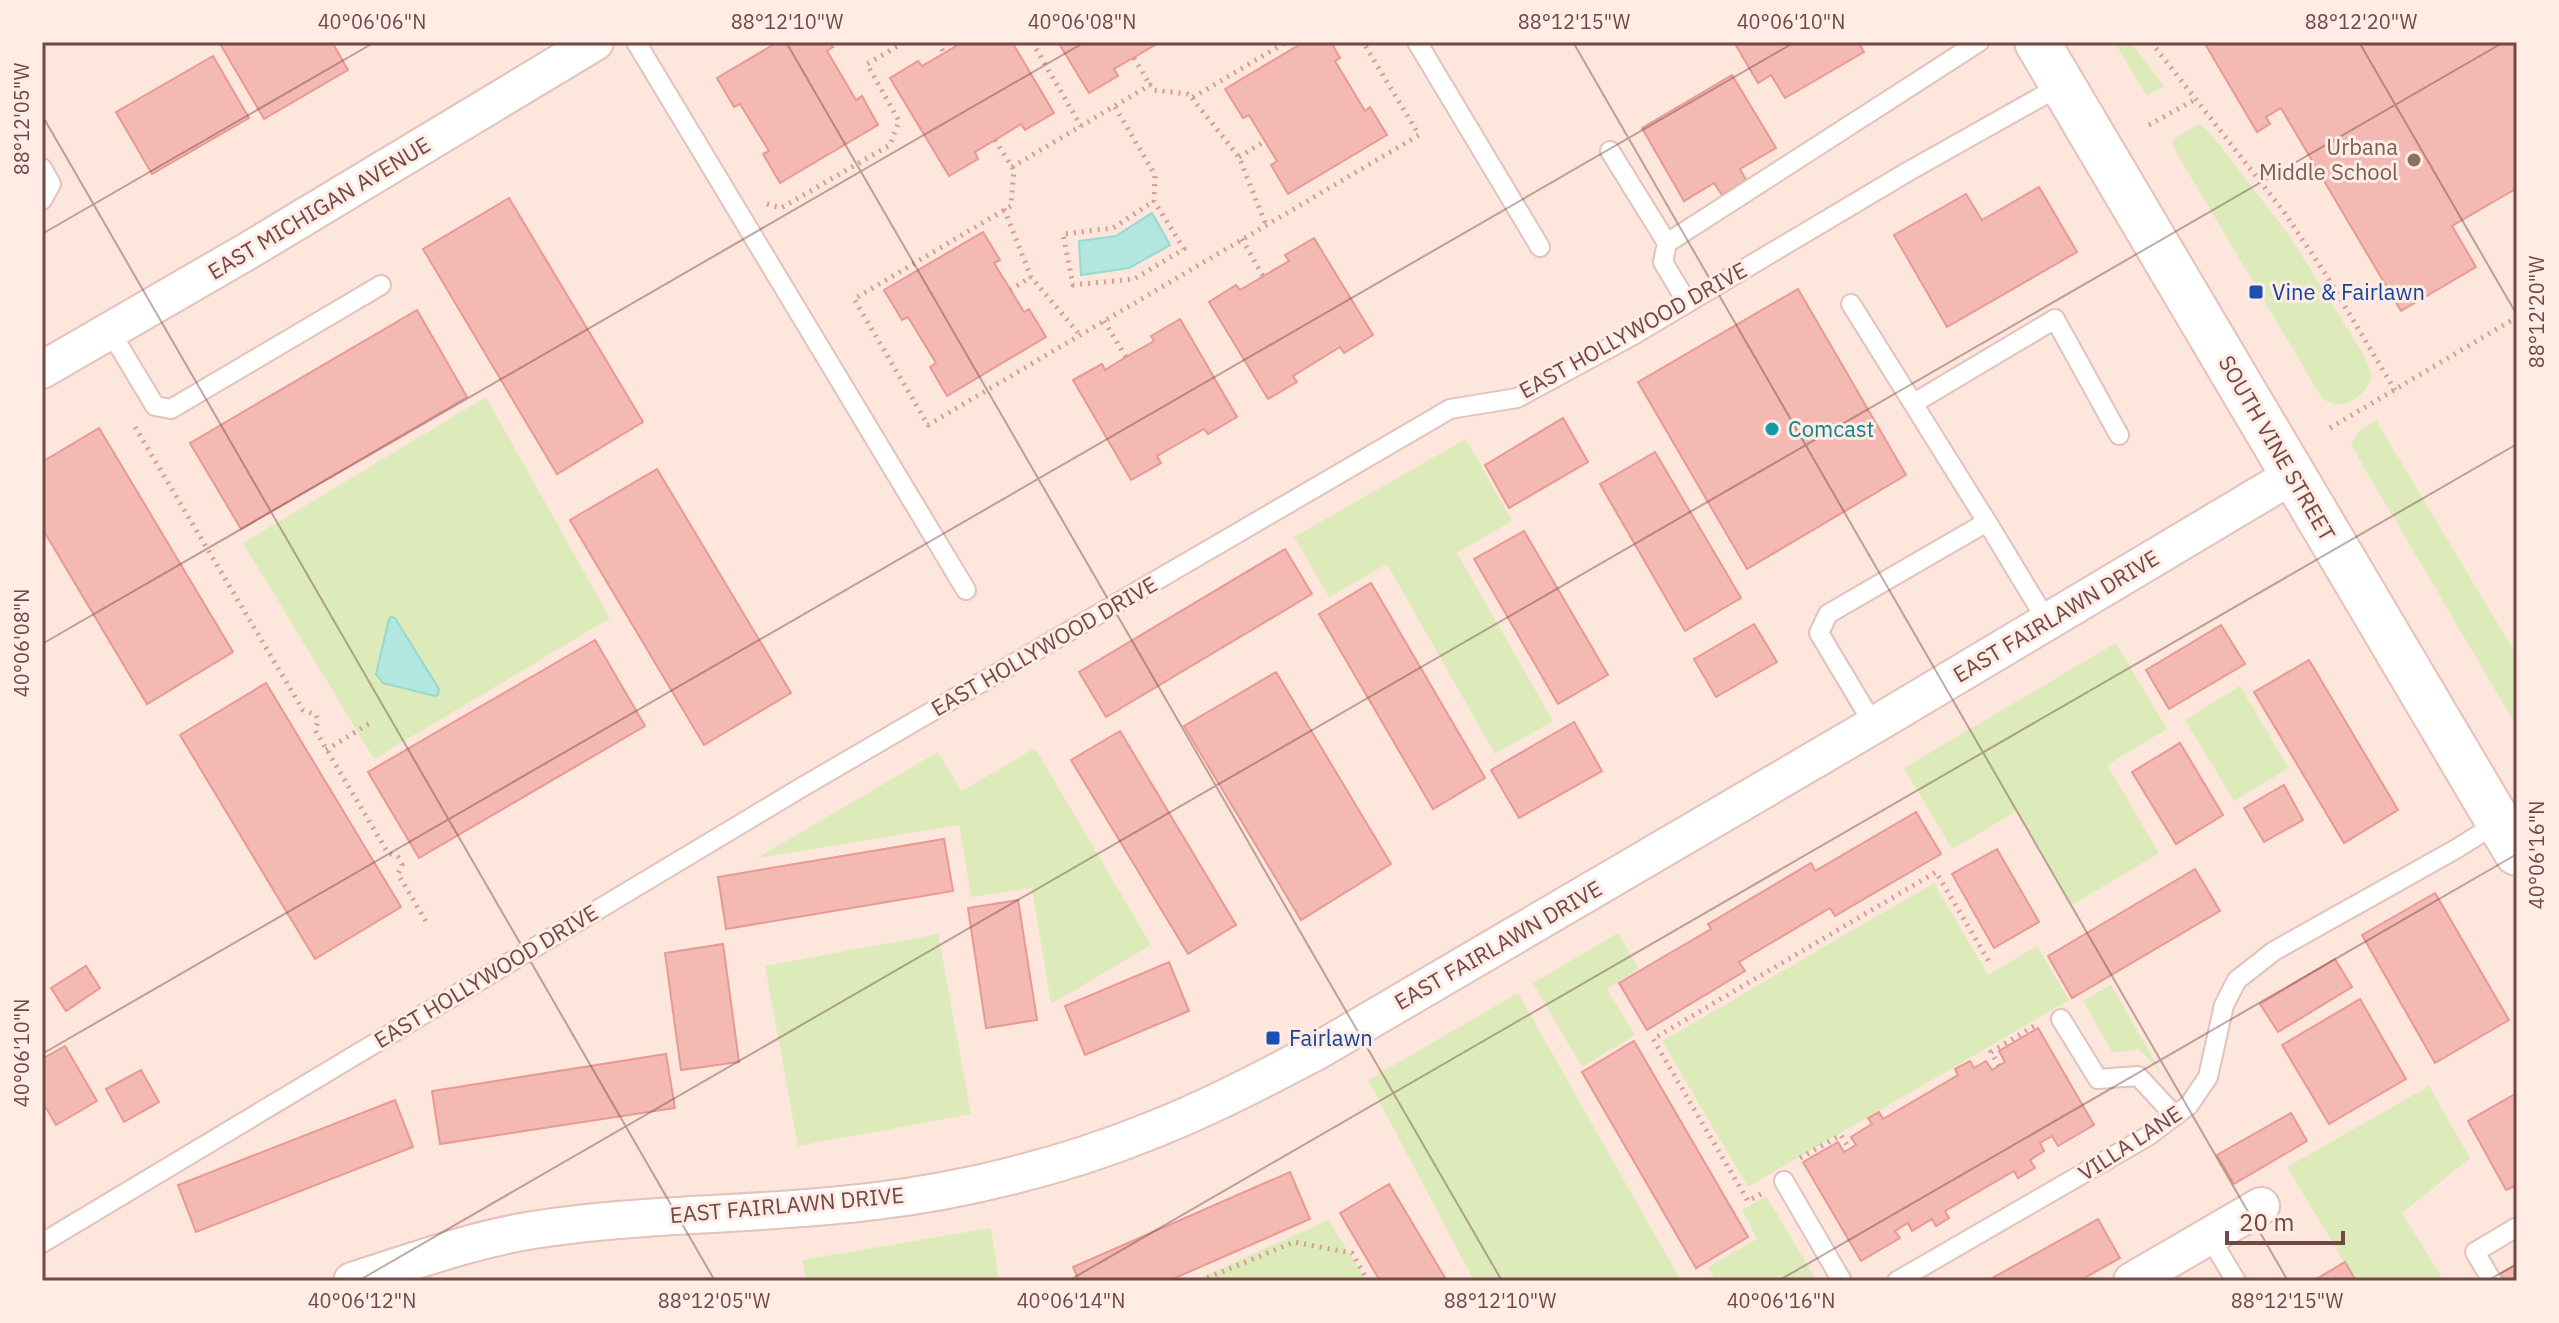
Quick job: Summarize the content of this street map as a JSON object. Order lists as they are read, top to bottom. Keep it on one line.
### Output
{"streets":{"main road":["SOUTH VINE STREET"],"street":["EAST MICHIGAN AVENUE","EAST FAIRLAWN DRIVE"],"lane":["EAST HOLLYWOOD DRIVE","VILLA LANE"]},"crossings":[["EAST HOLLYWOOD DRIVE","SOUTH VINE STREET"],["SOUTH VINE STREET","EAST FAIRLAWN DRIVE"],["SOUTH VINE STREET","VILLA LANE"]],"places":{"other":["Urbana Middle School","Comcast"],"transit":["Vine & Fairlawn","Fairlawn"]},"scale_bar":"20 m","coordinates":["40°06'06\"N","88°12'10\"W","40°06'08\"N","88°12'15\"W","40°06'10\"N","88°12'20\"W","88°12'05\"W","40°06'16\"N","40°06'12\"N","40°06'14\"N"]}
